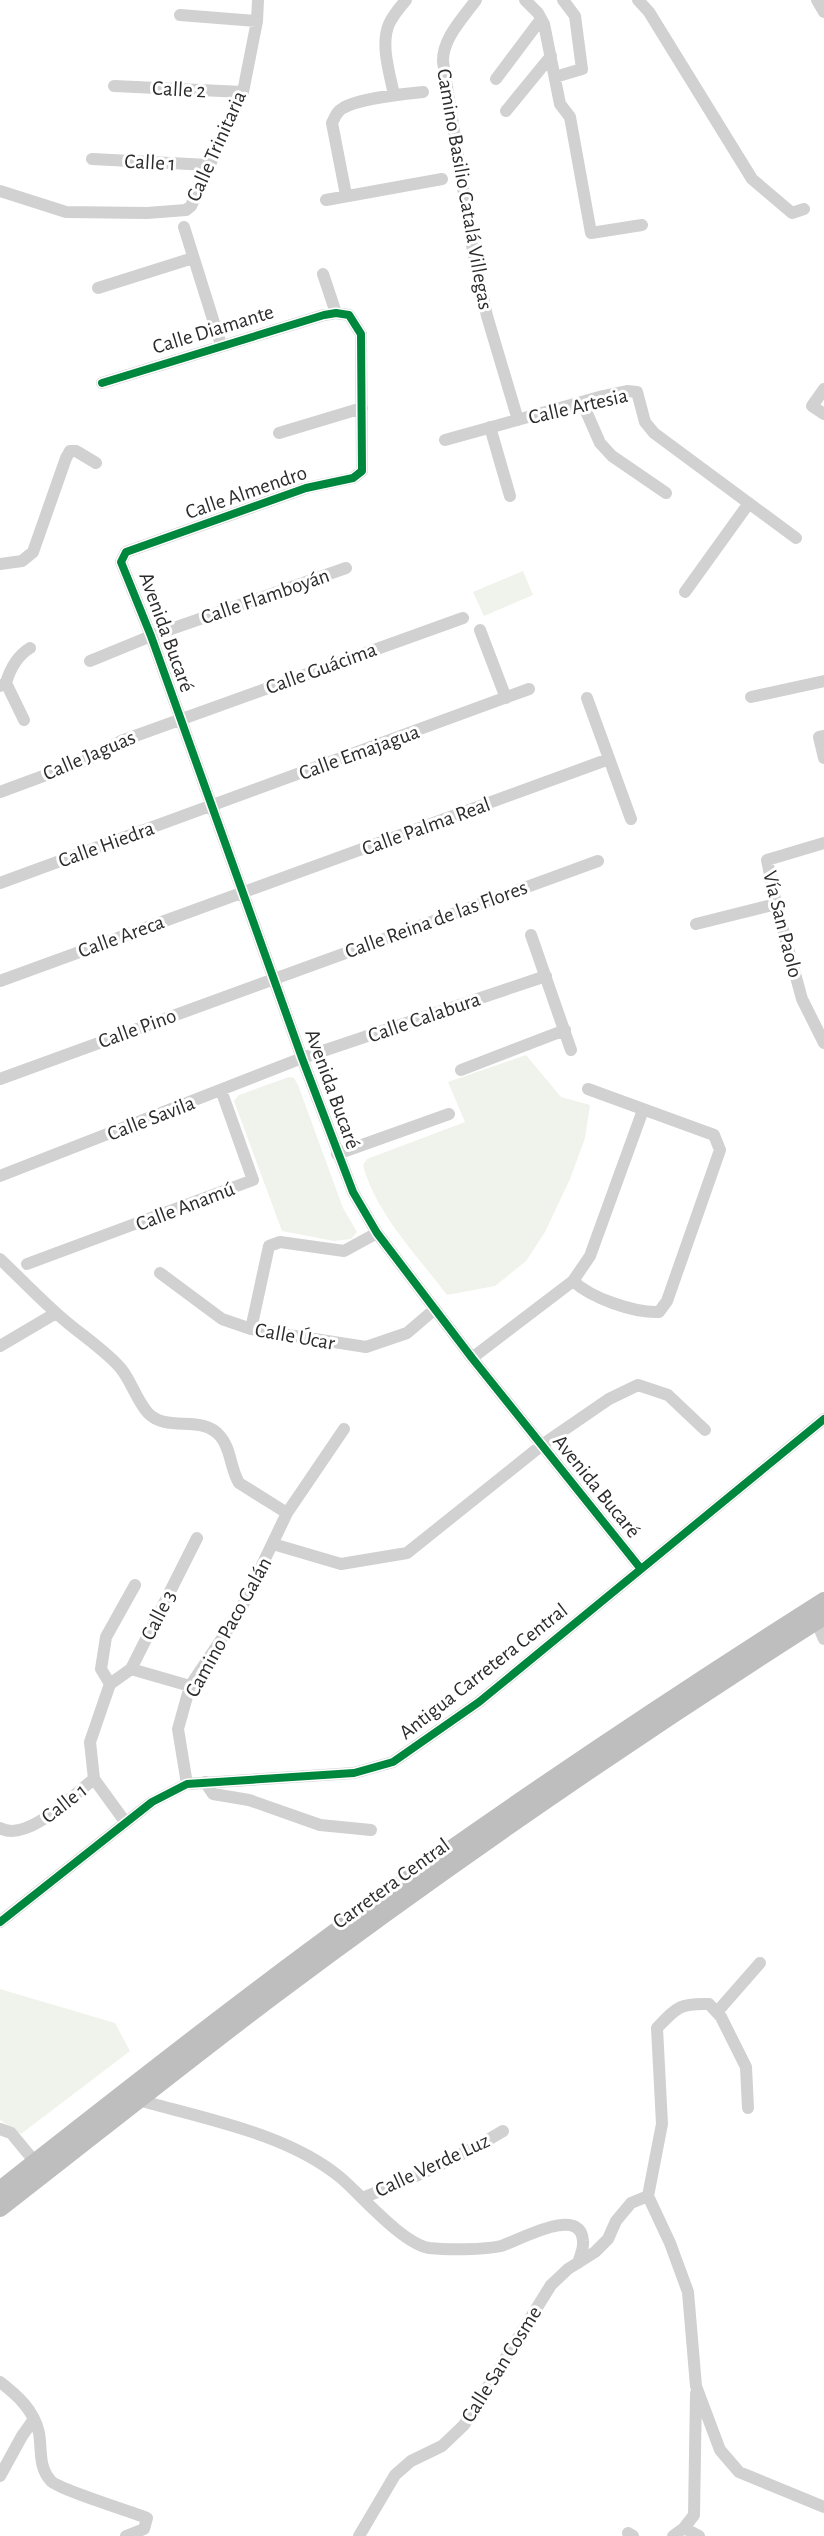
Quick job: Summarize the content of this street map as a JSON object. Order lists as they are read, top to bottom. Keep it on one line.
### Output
{"streets":{"highway":["Carretera Central"],"street":["Calle 2","Calle Trinitaria","Calle 1","Camino Basilio Catalá Villegas","Calle Diamante","Calle Artesia","Calle Almendro","Calle Flamboyán","Avenida Bucaré","Calle Guácima","Calle Emajagua","Calle Jaguas","Calle Palma Real","Calle Hiedra","Calle Reina de las Flores","Vía San Paolo","Calle Areca","Calle Calabura","Calle Pino","Calle Savila","Calle Anamú","Calle Úcar","Calle 3","Camino Paco Galán","Antigua Carretera Central","Calle Verde Luz","Calle San Cosme"]},"crossings":[["Calle 2","Calle Trinitaria"],["Calle Trinitaria","Calle 1"],["Camino Basilio Catalá Villegas","Calle Artesia"],["Calle Almendro","Avenida Bucaré"],["Calle Flamboyán","Avenida Bucaré"],["Avenida Bucaré","Calle Guácima"],["Avenida Bucaré","Calle Emajagua"],["Avenida Bucaré","Calle Jaguas"],["Avenida Bucaré","Calle Palma Real"],["Avenida Bucaré","Calle Hiedra"],["Avenida Bucaré","Calle Reina de las Flores"],["Avenida Bucaré","Calle Areca"],["Avenida Bucaré","Calle Calabura"],["Avenida Bucaré","Calle Pino"],["Avenida Bucaré","Calle Savila"],["Avenida Bucaré","Calle Úcar"],["Avenida Bucaré","Antigua Carretera Central"],["Calle Guácima","Calle Jaguas"],["Calle Emajagua","Calle Hiedra"],["Calle Palma Real","Calle Areca"],["Calle Reina de las Flores","Calle Pino"],["Calle Calabura","Calle Savila"],["Calle Savila","Calle Anamú"],["Camino Paco Galán","Antigua Carretera Central"]]}
